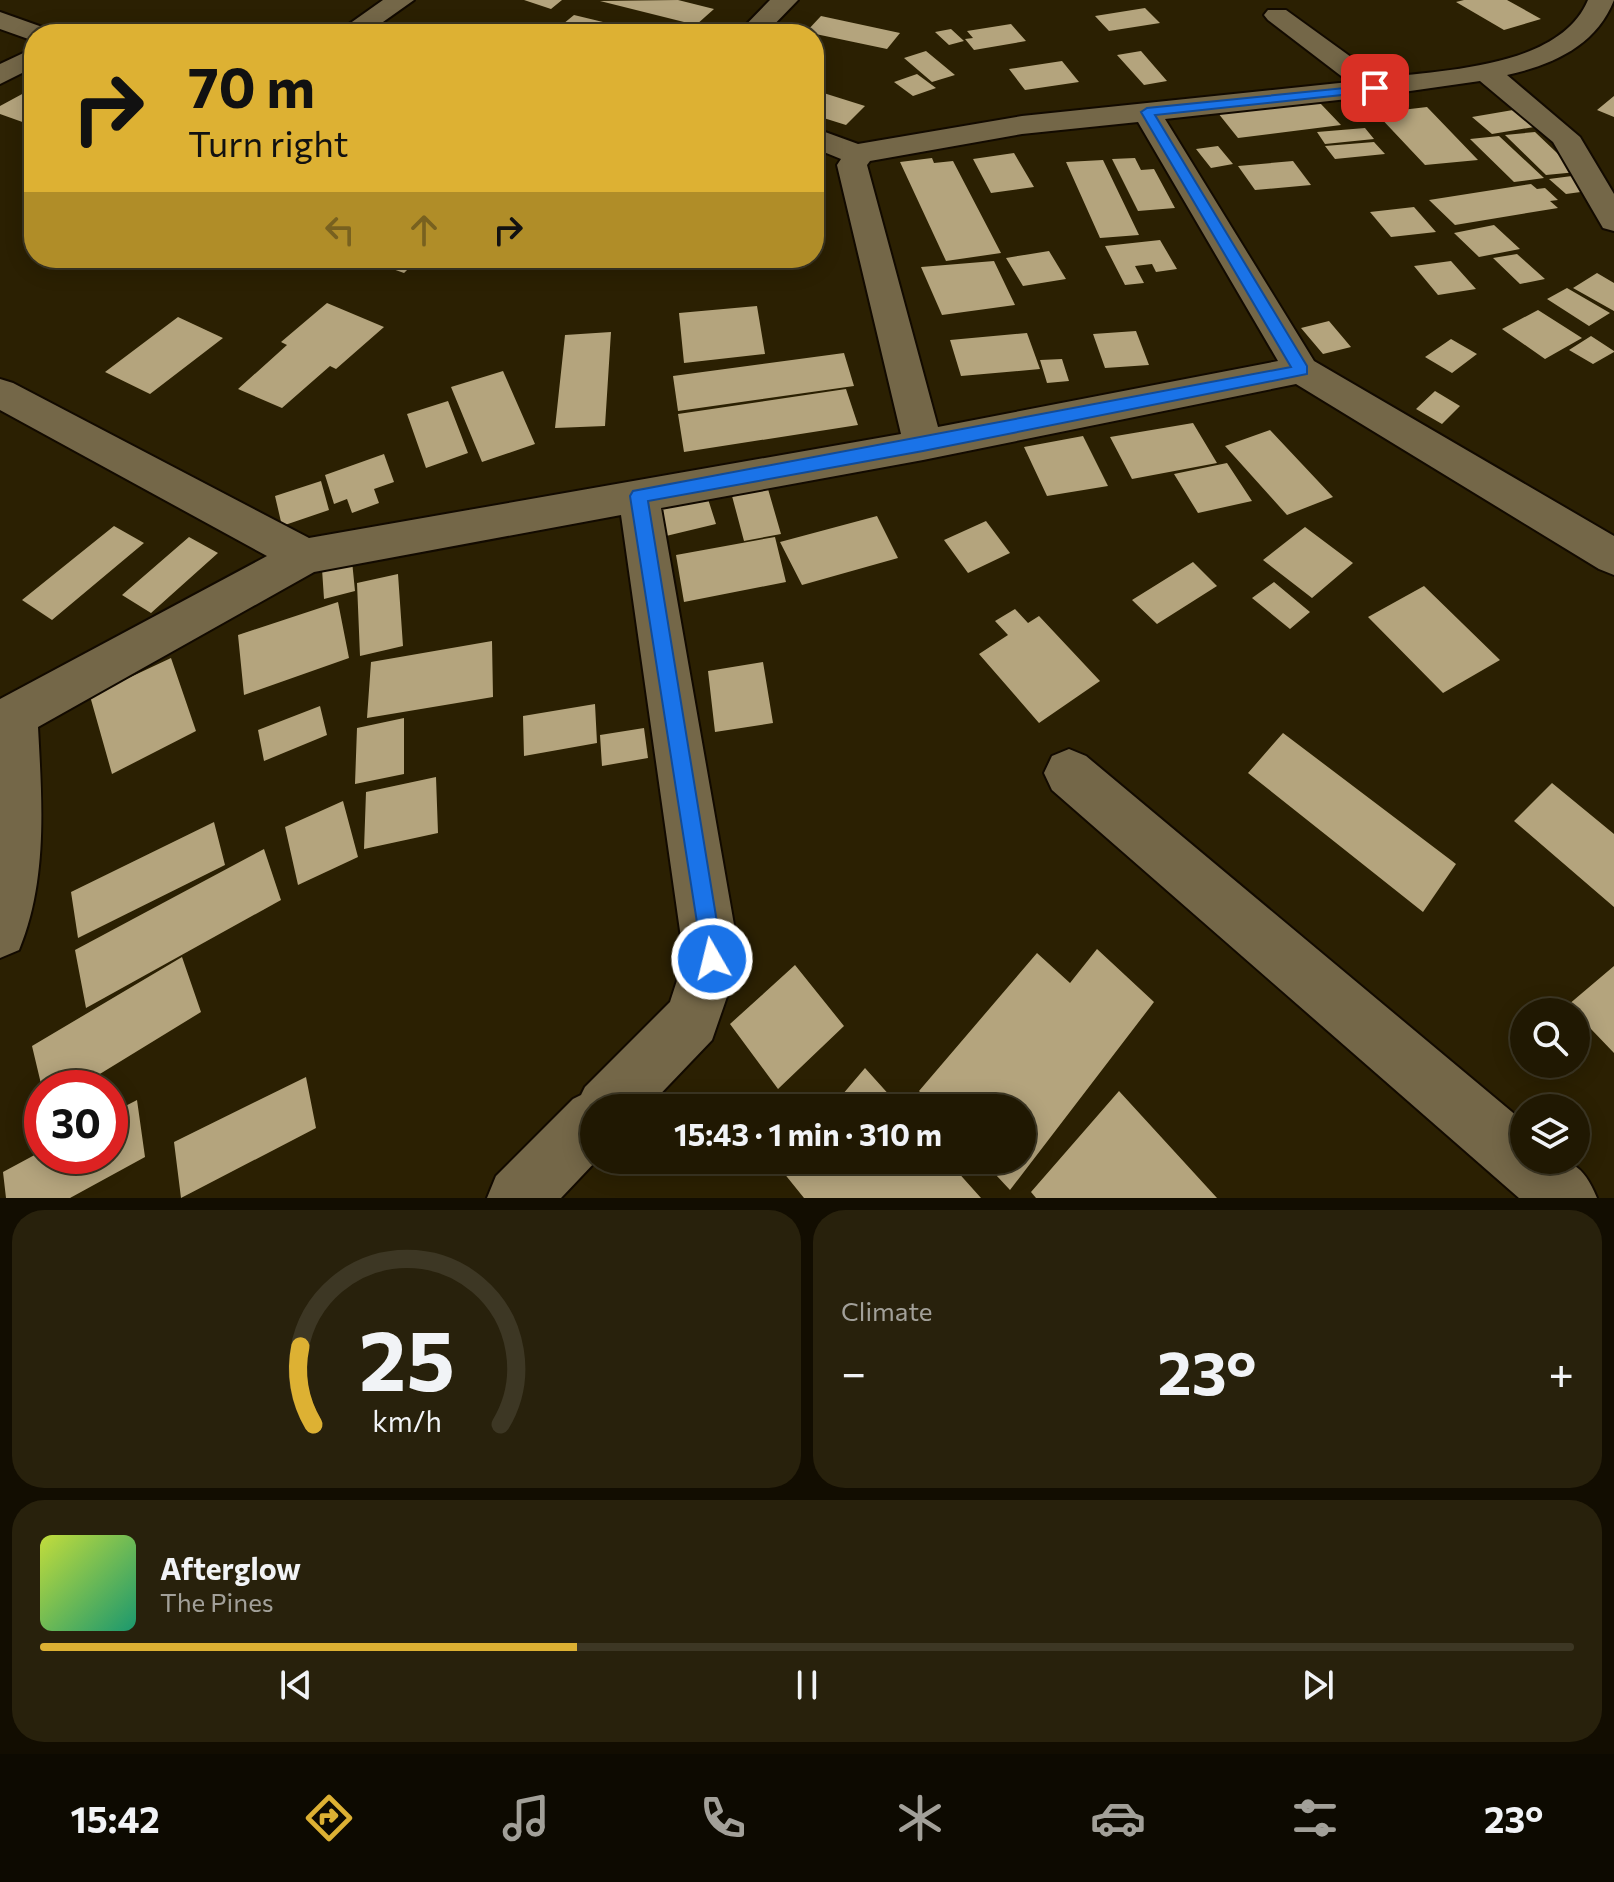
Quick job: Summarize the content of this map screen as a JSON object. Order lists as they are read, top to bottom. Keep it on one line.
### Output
{"page":{"turn":["70 m","Turn right"],"limit":"30","trip":"15:43 · 1 min · 310 m","tile":"Climate","heat":["−","23°","+"],"song":["Afterglow","The Pines"],"tabs":["15:42","23°"],"gauge":["25","km/h"]}}
